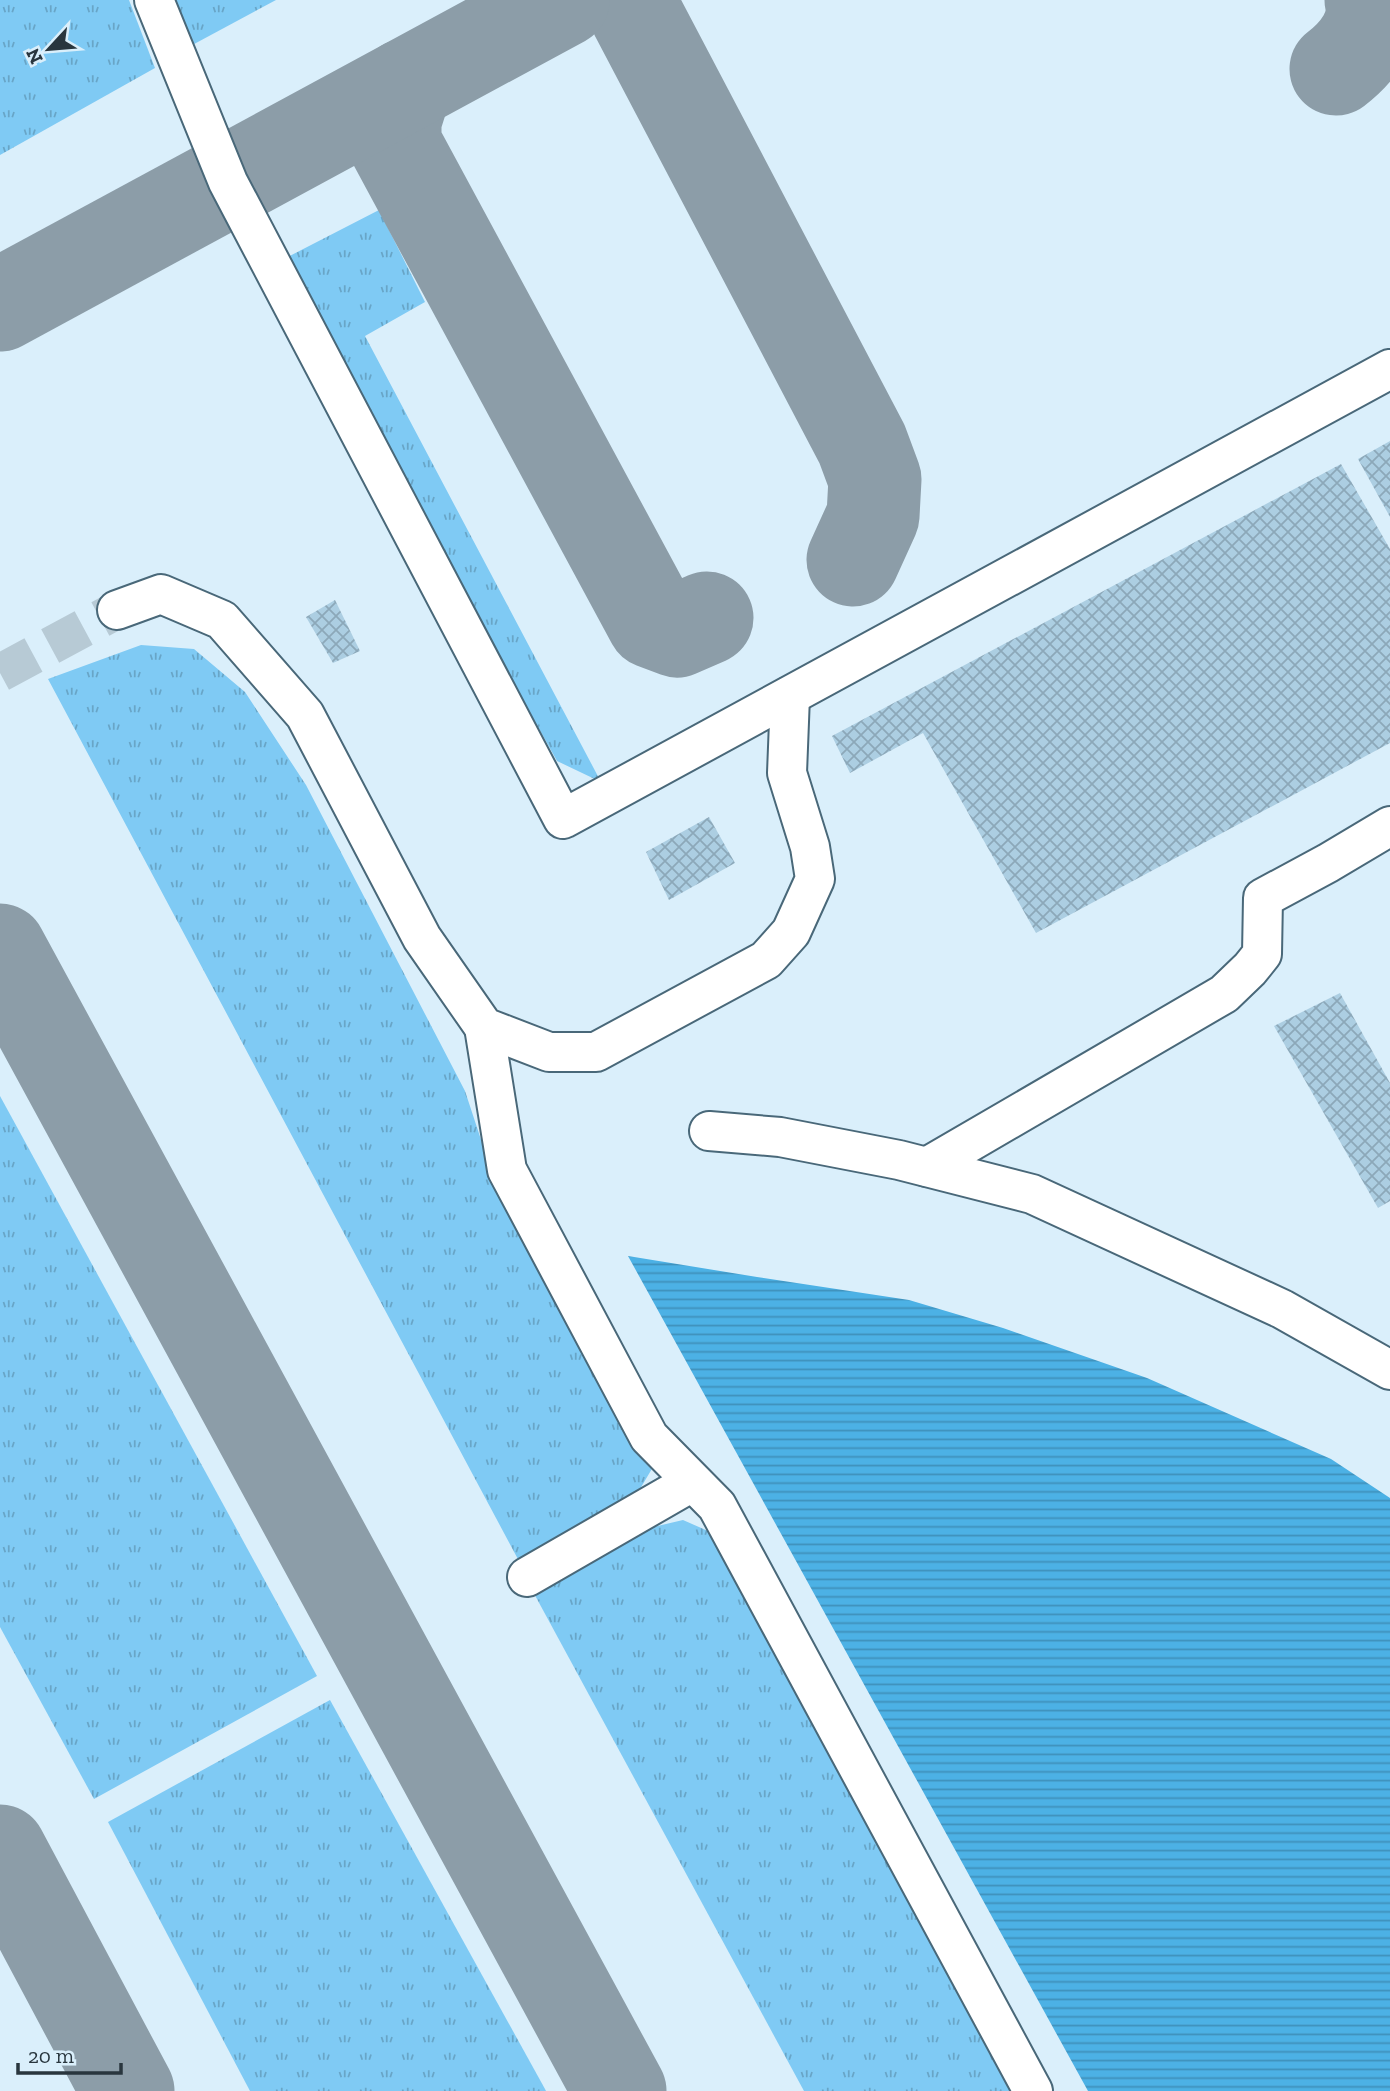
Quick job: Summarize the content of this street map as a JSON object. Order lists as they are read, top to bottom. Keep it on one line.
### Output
{"scale_bar":"20 m","north":"bottom left"}
